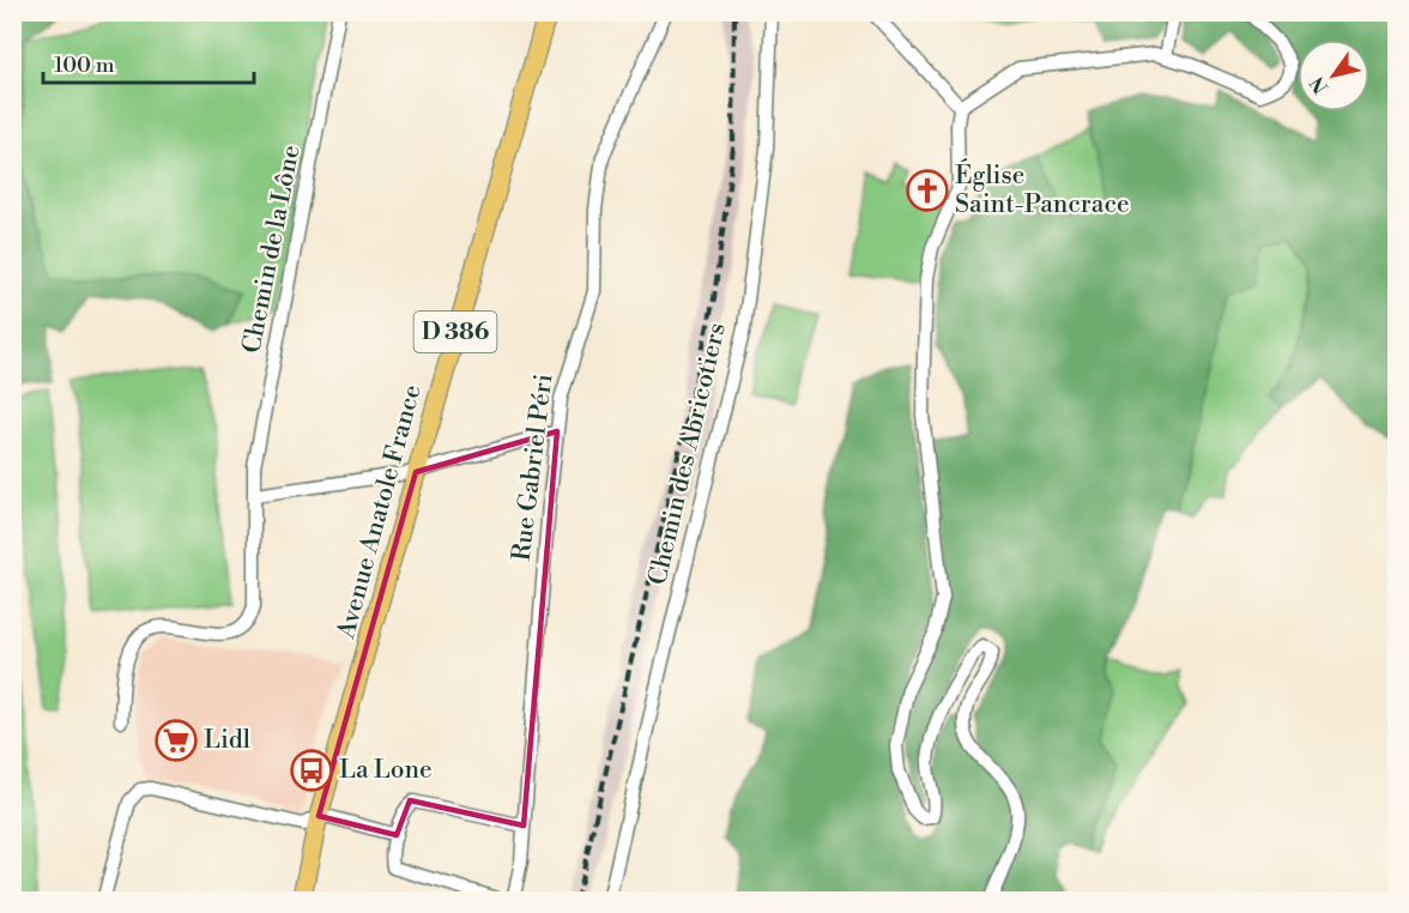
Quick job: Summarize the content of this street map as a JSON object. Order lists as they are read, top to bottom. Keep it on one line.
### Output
{"streets":{"main road":["D 386","Avenue Anatole France"],"street":["Chemin de la Lône","Chemin des Abricotiers","Rue Gabriel Péri"]},"places":{"church":["Église Saint-Pancrace"],"supermarket":["Lidl"],"bus stop":["La Lone"]},"scale_bar":"100 m","north":"bottom left"}
